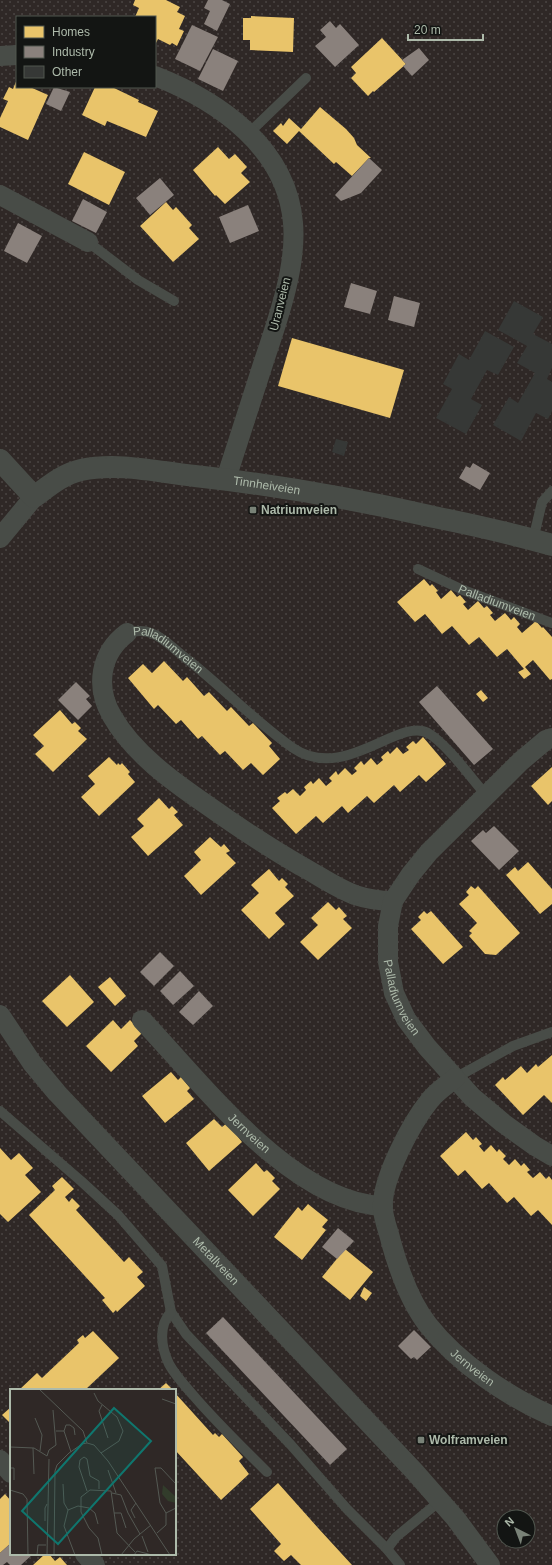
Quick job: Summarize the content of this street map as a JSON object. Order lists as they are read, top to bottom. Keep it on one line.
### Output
{"streets":{"street":["Uranveien","Tinnheiveien","Palladiumveien","Jernveien","Metallveien"]},"crossings":[["Uranveien","Tinnheiveien"],["Palladiumveien","Jernveien"]],"places":{"transit":["Natriumveien","Wolframveien"]},"legend":["Homes","Industry","Other"],"scale_bar":"20 m","north":"top left"}
